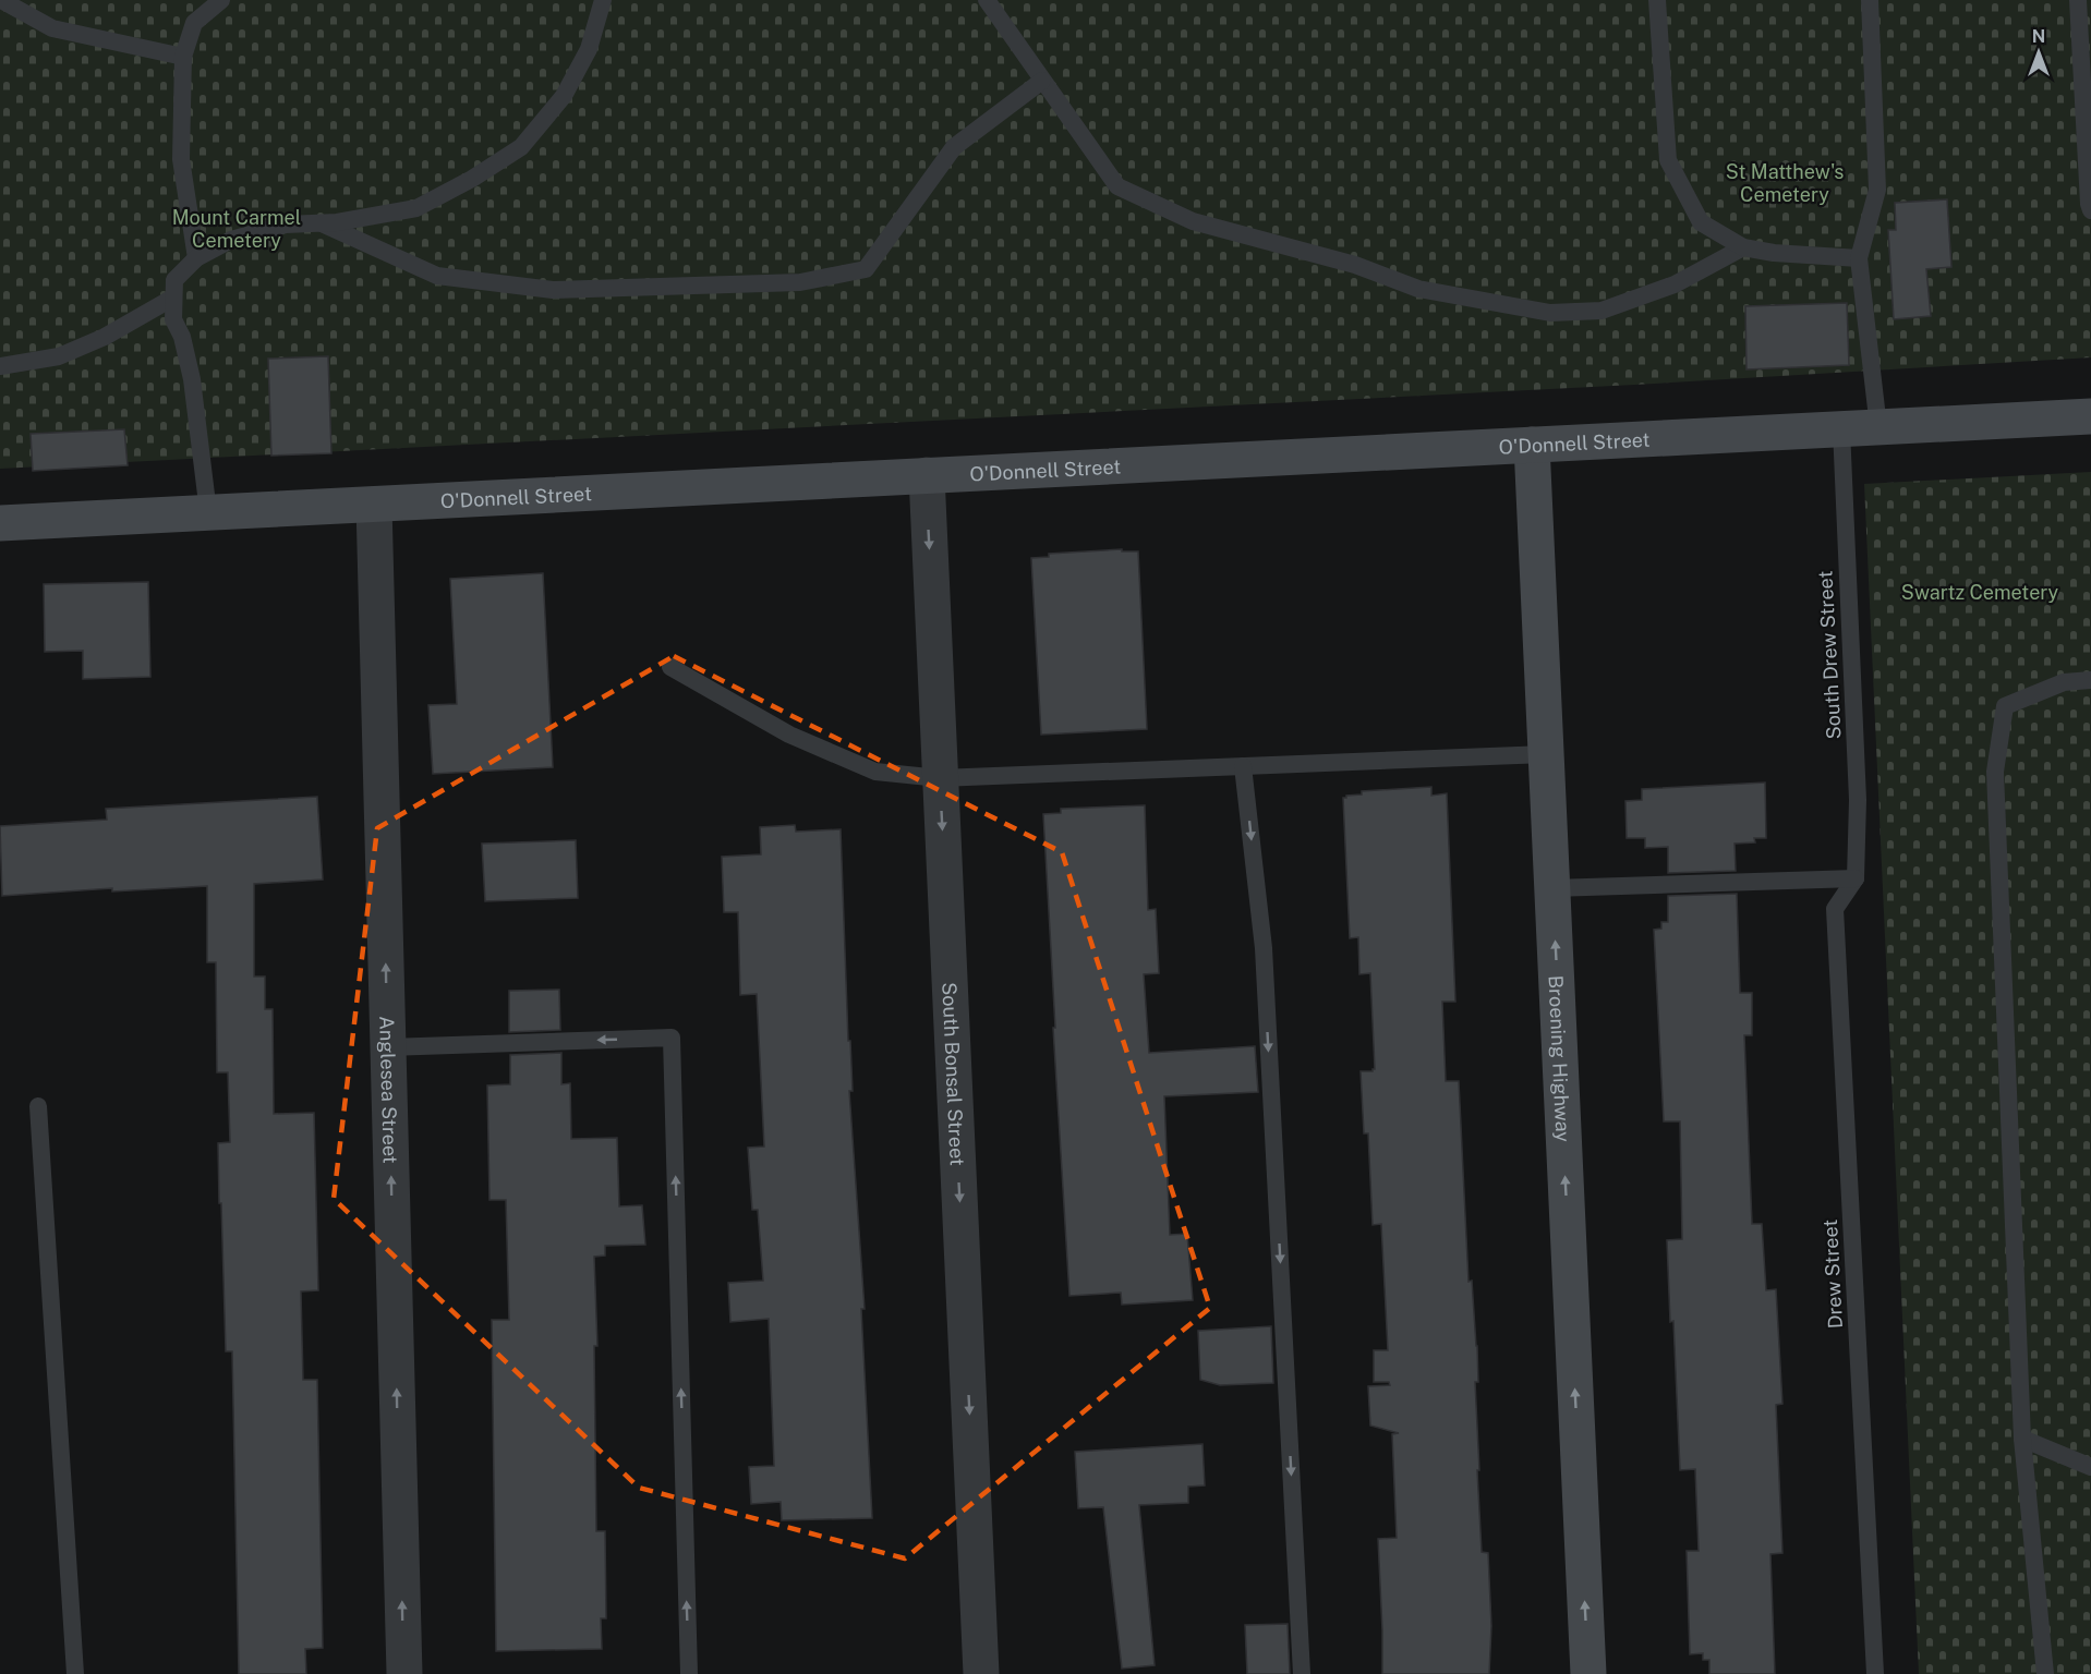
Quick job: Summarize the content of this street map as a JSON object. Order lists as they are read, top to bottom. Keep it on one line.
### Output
{"streets":{"street":["O'Donnell Street","Broening Highway","South Bonsal Street","Anglesea Street"],"lane":["South Drew Street","Drew Street"]},"crossings":[["O'Donnell Street","South Drew Street"],["O'Donnell Street","Broening Highway"],["O'Donnell Street","South Bonsal Street"],["O'Donnell Street","Anglesea Street"],["South Drew Street","Drew Street"]],"one_way":["Broening Highway","South Bonsal Street","Anglesea Street"],"parks":["St Matthew's Cemetery","Mount Carmel Cemetery","Swartz Cemetery"],"north":"top"}
